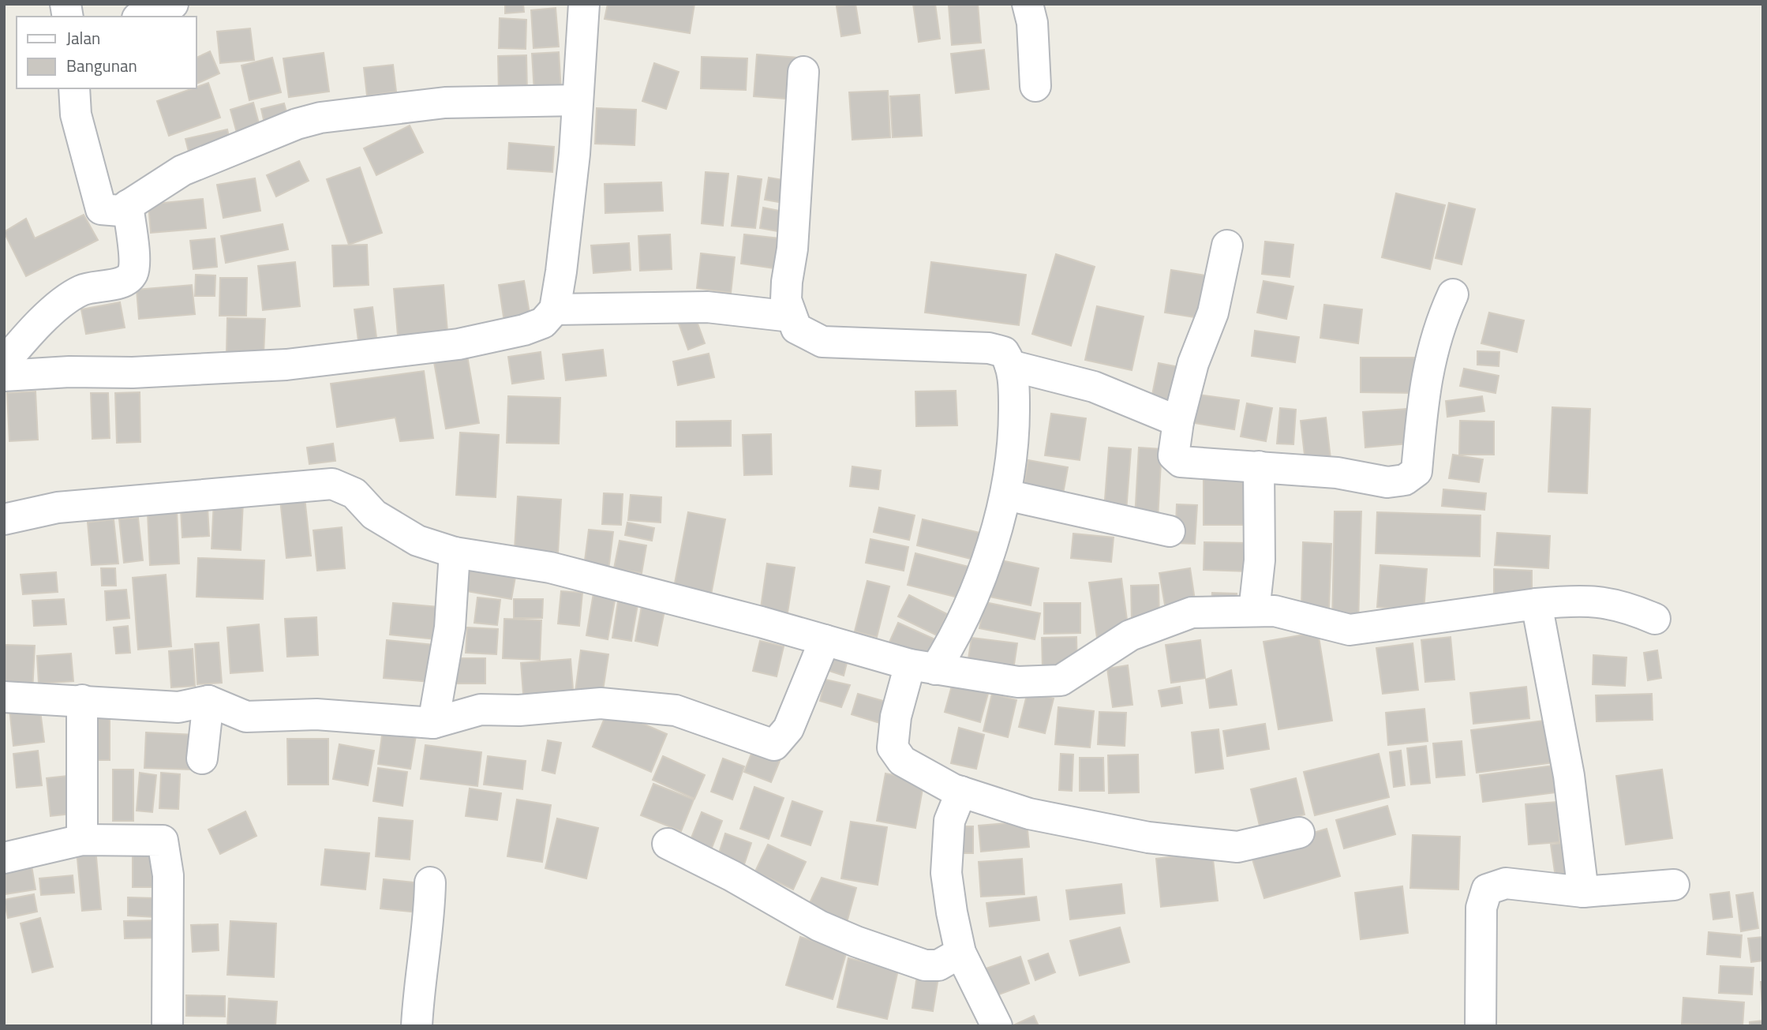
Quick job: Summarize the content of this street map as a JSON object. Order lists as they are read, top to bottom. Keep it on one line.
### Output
{"legend":["Jalan","Bangunan"]}
